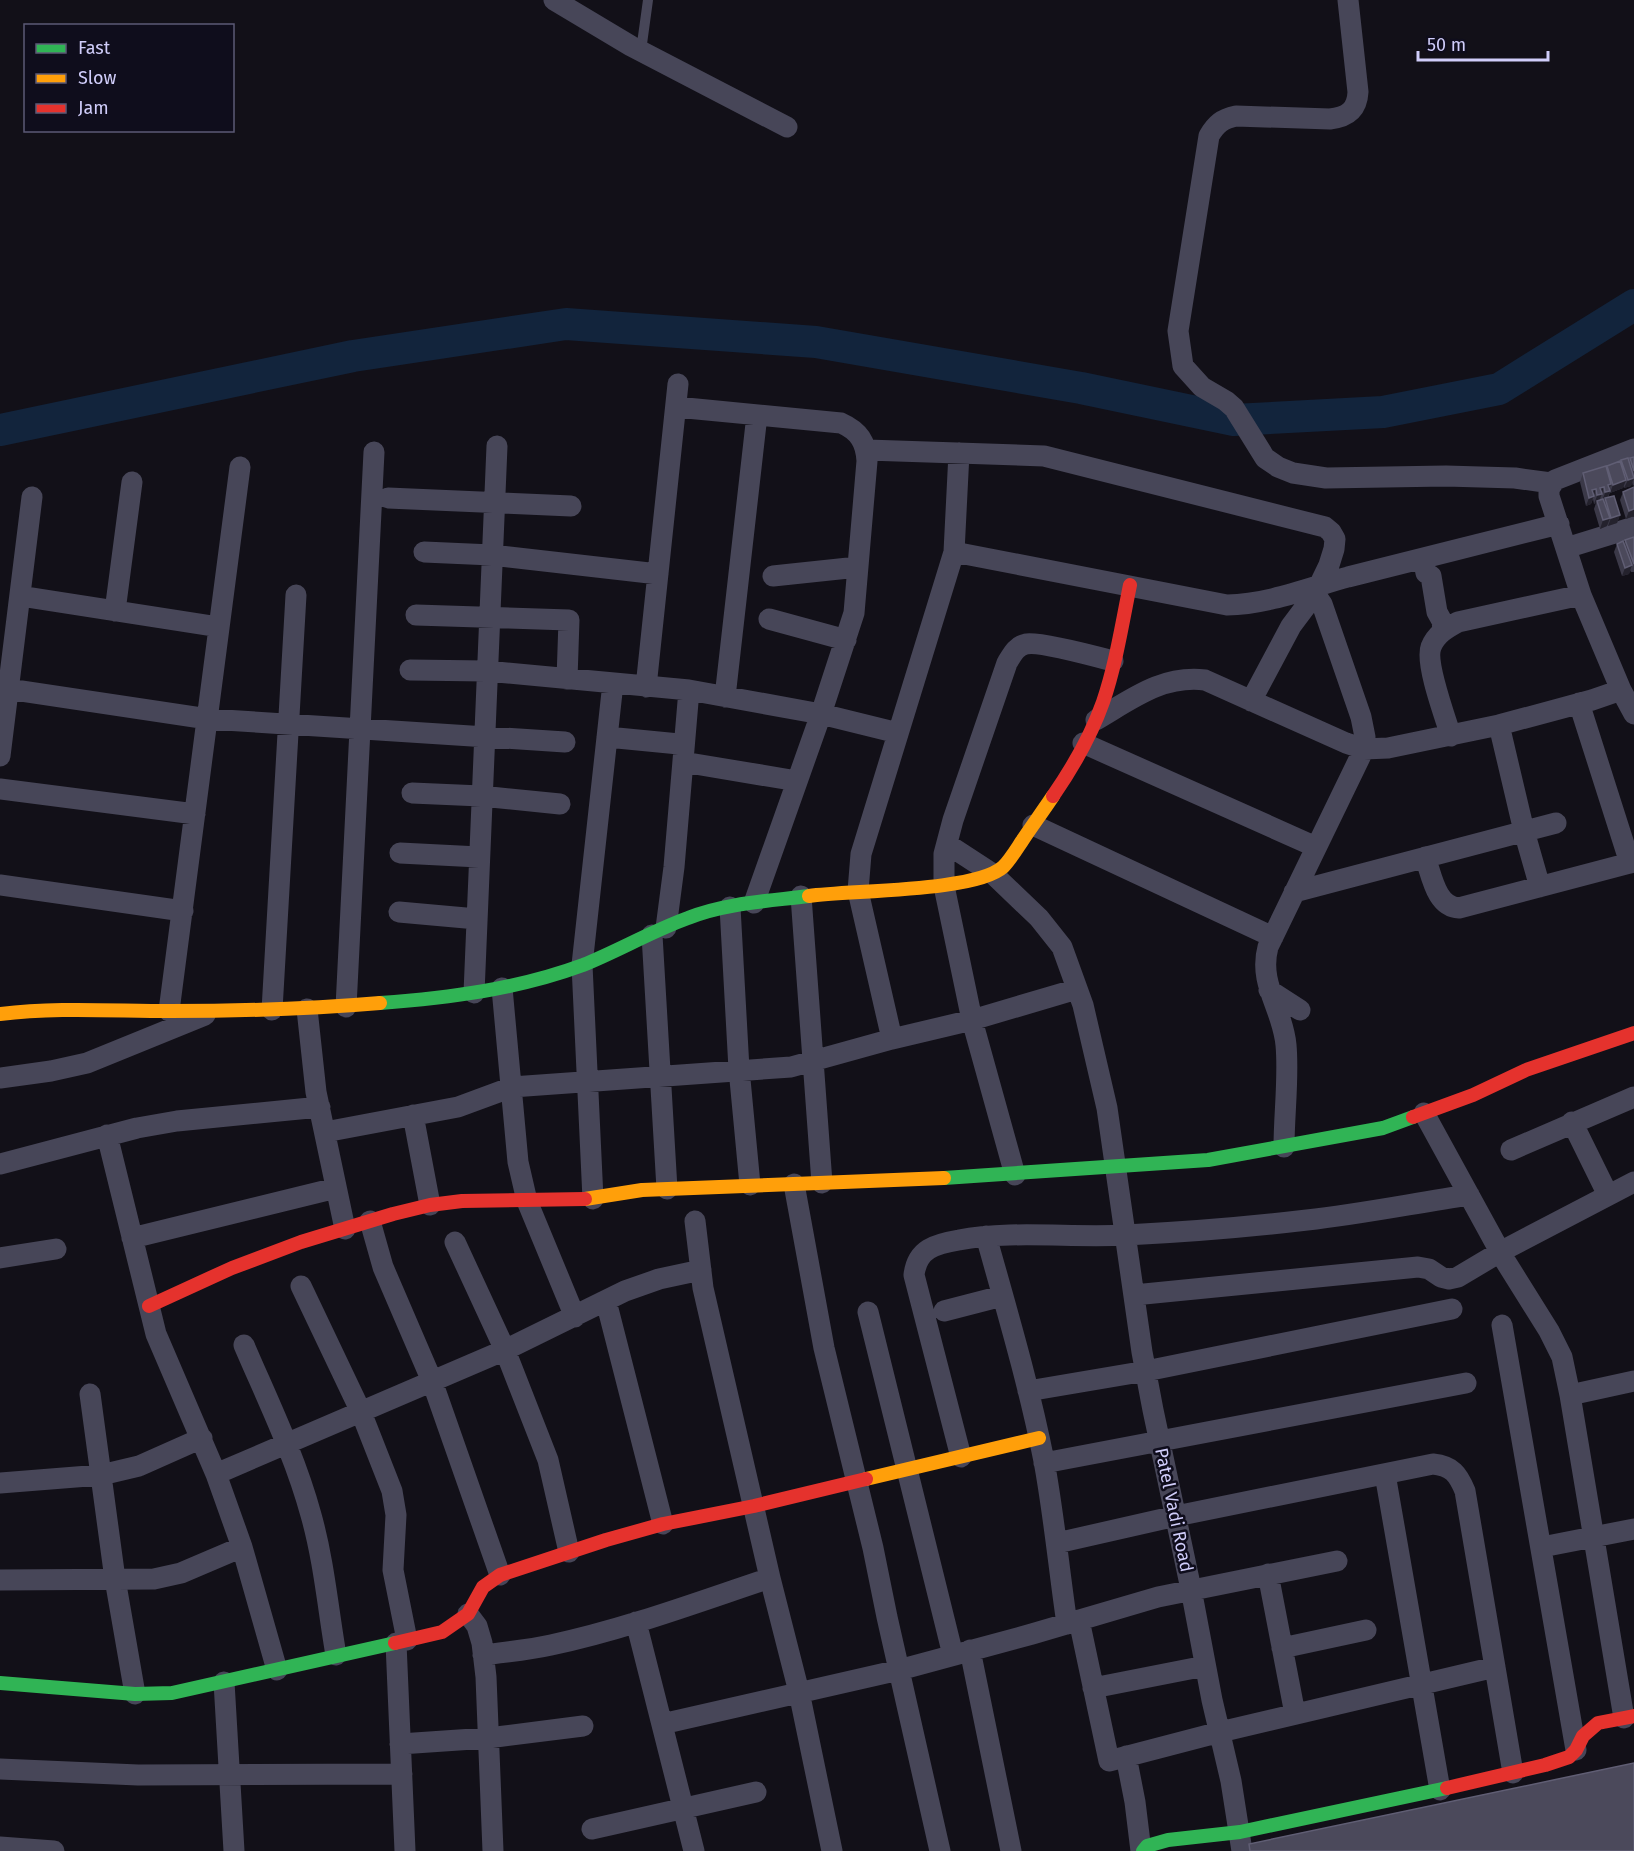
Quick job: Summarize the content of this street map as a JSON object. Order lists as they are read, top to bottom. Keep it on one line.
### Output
{"streets":{"street":["Patel Vadi Road"]},"legend":["Fast","Slow","Jam"],"scale_bar":"50 m"}
